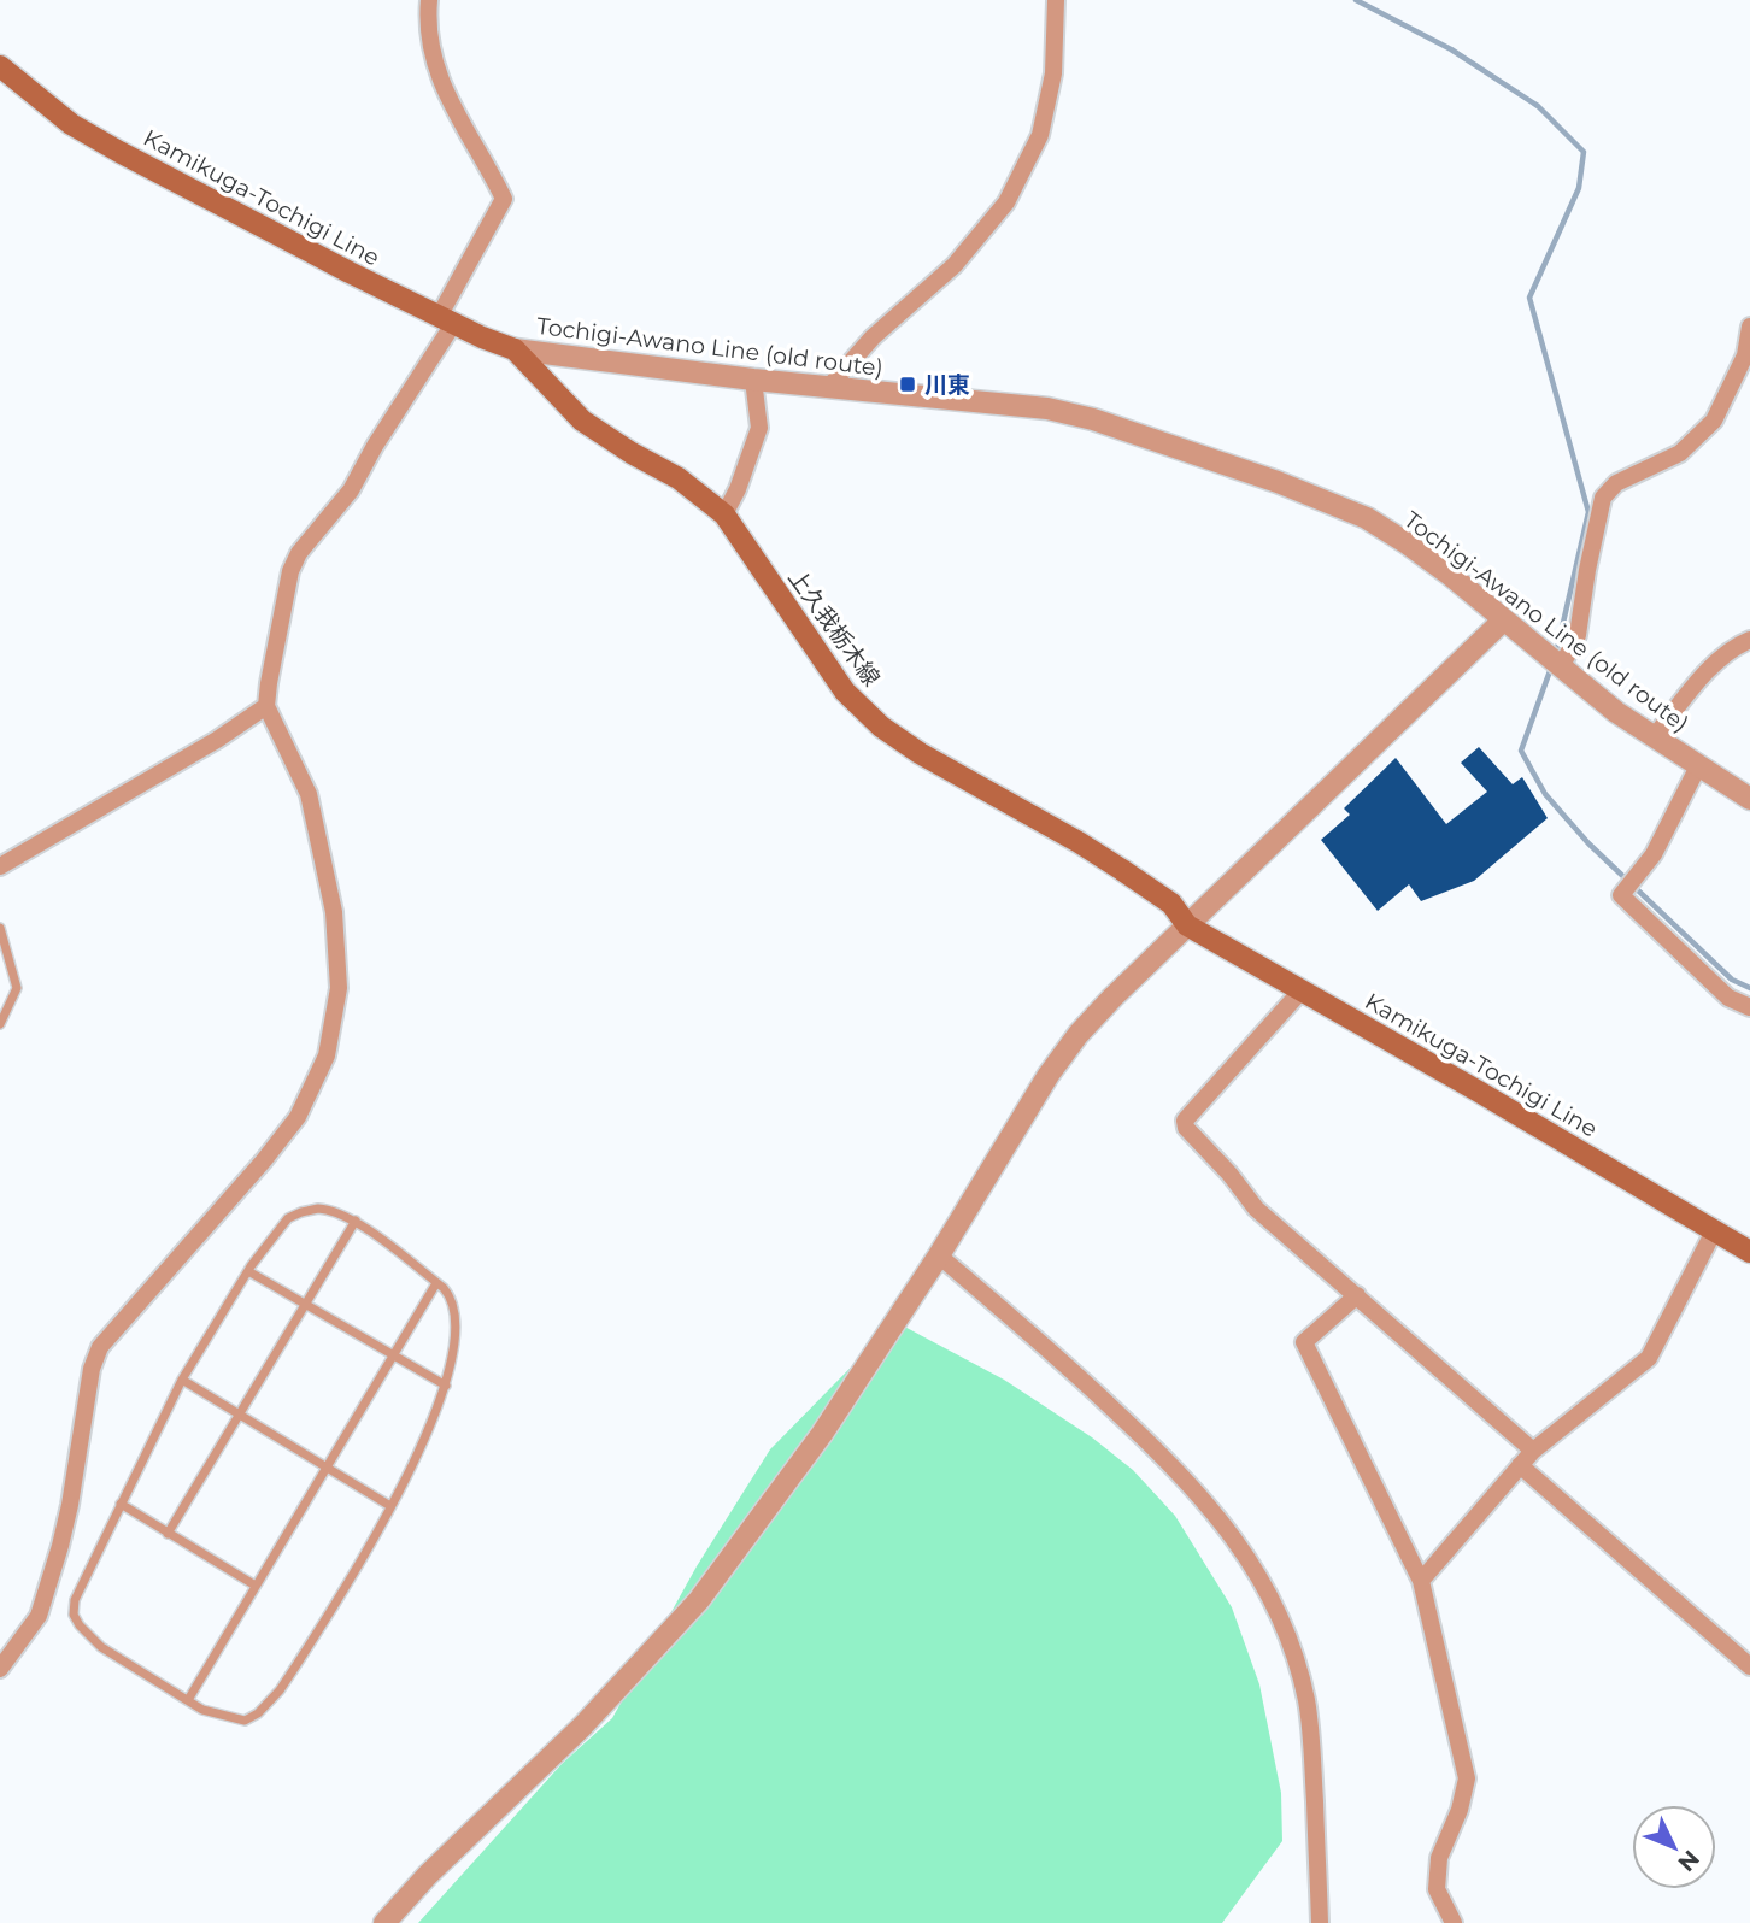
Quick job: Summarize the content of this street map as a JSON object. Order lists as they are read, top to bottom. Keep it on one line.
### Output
{"streets":{"main road":["Kamikuga-Tochigi Line","上久我栃木線"],"street":["Tochigi-Awano Line (old route)"]},"crossings":[["Kamikuga-Tochigi Line","Tochigi-Awano Line (old route)"],["Kamikuga-Tochigi Line","上久我栃木線"],["Tochigi-Awano Line (old route)","上久我栃木線"]],"places":{"transit":["川東"]},"north":"bottom right"}
